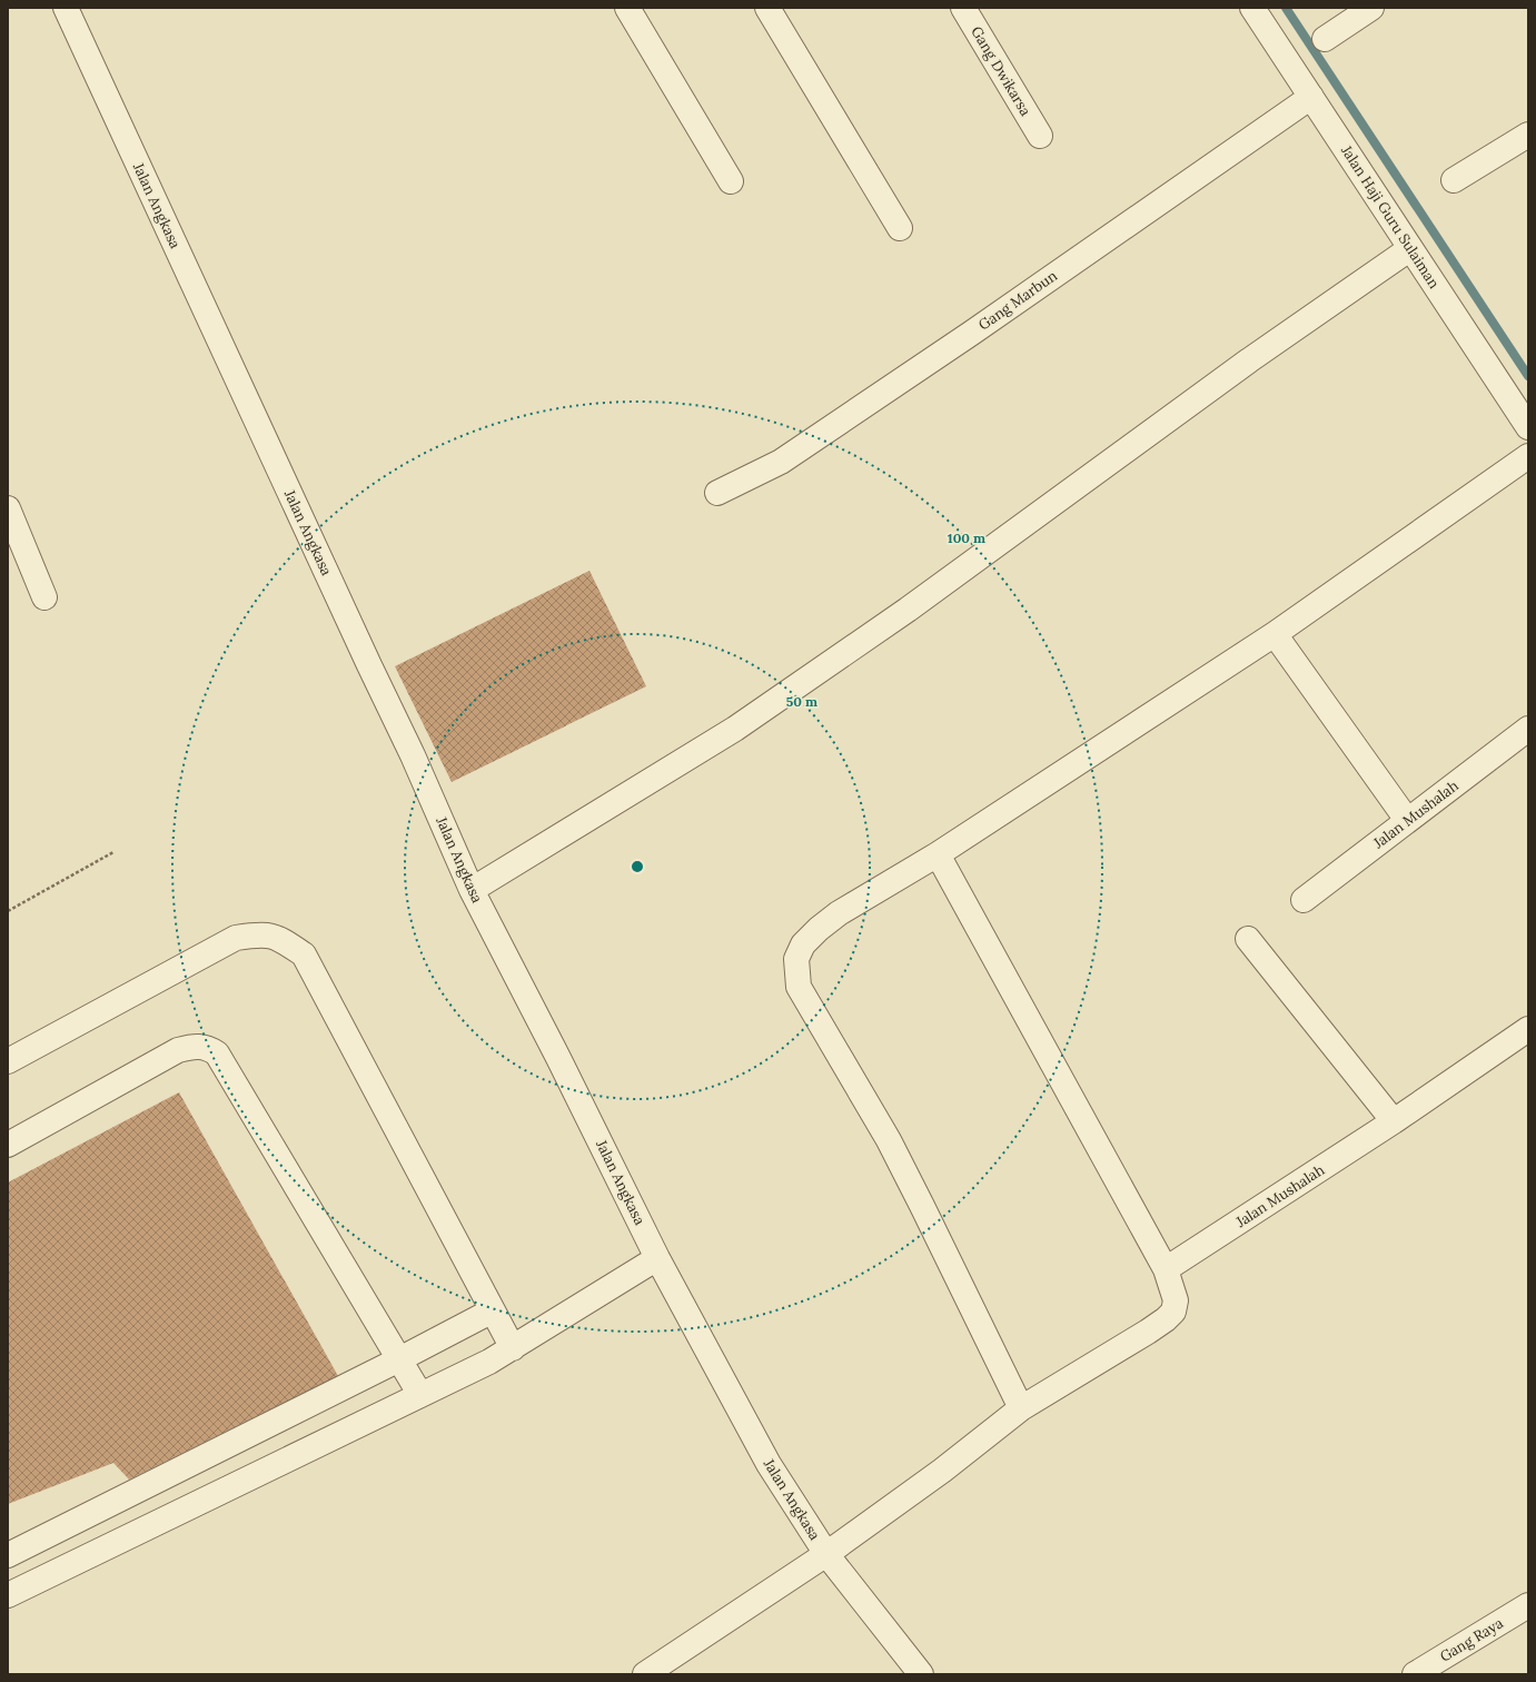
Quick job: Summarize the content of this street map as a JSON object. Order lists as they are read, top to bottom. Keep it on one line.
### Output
{"streets":{"street":["Gang Dwikarsa","Jalan Angkasa","Jalan Haji Guru Sulaiman","Gang Marbun","Jalan Mushalah","Gang Raya"]},"crossings":[["Jalan Haji Guru Sulaiman","Gang Marbun"]],"rings":["100 m","50 m"]}
